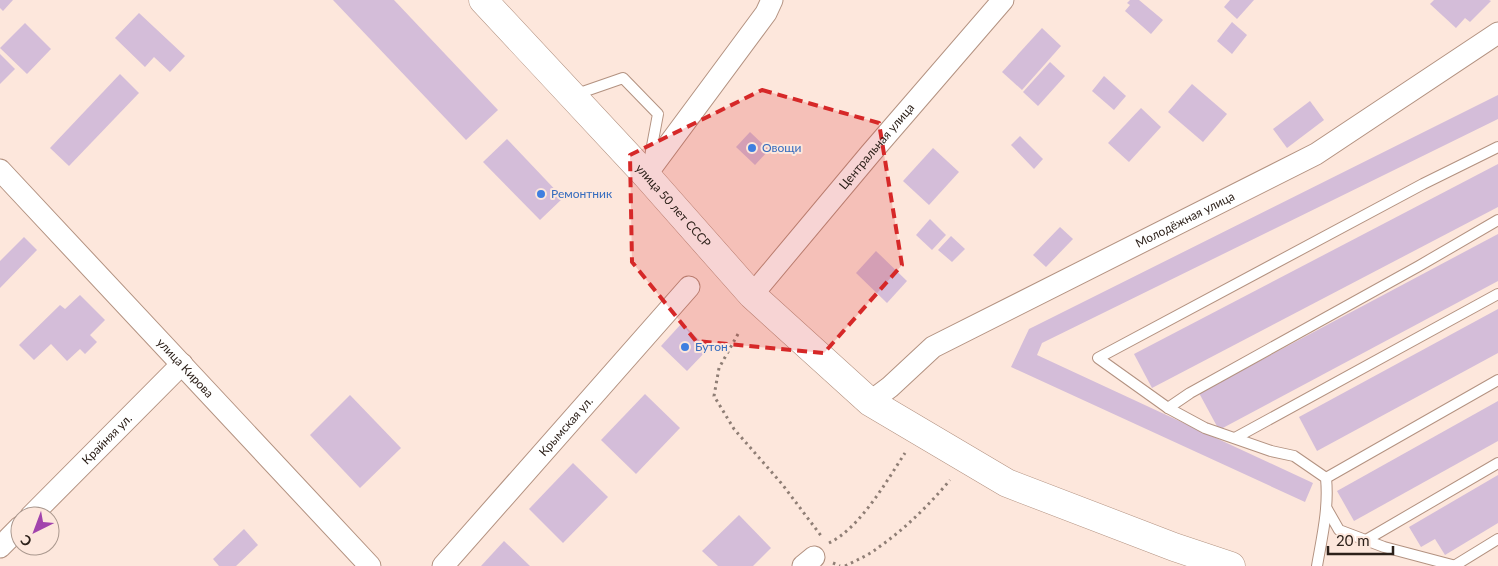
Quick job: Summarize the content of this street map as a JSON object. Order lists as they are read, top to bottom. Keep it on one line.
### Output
{"streets":{"main road":["улица 50 лет СССР"],"street":["Центральная улица","Молодёжная улица","улица Кирова","Крымская ул.","Крайняя ул."]},"crossings":[["Центральная улица","улица 50 лет СССР"],["улица 50 лет СССР","Молодёжная улица"],["улица Кирова","Крайняя ул."]],"places":["Овощи","Ремонтник","Бутон"],"scale_bar":"20 m","north":"bottom left"}
